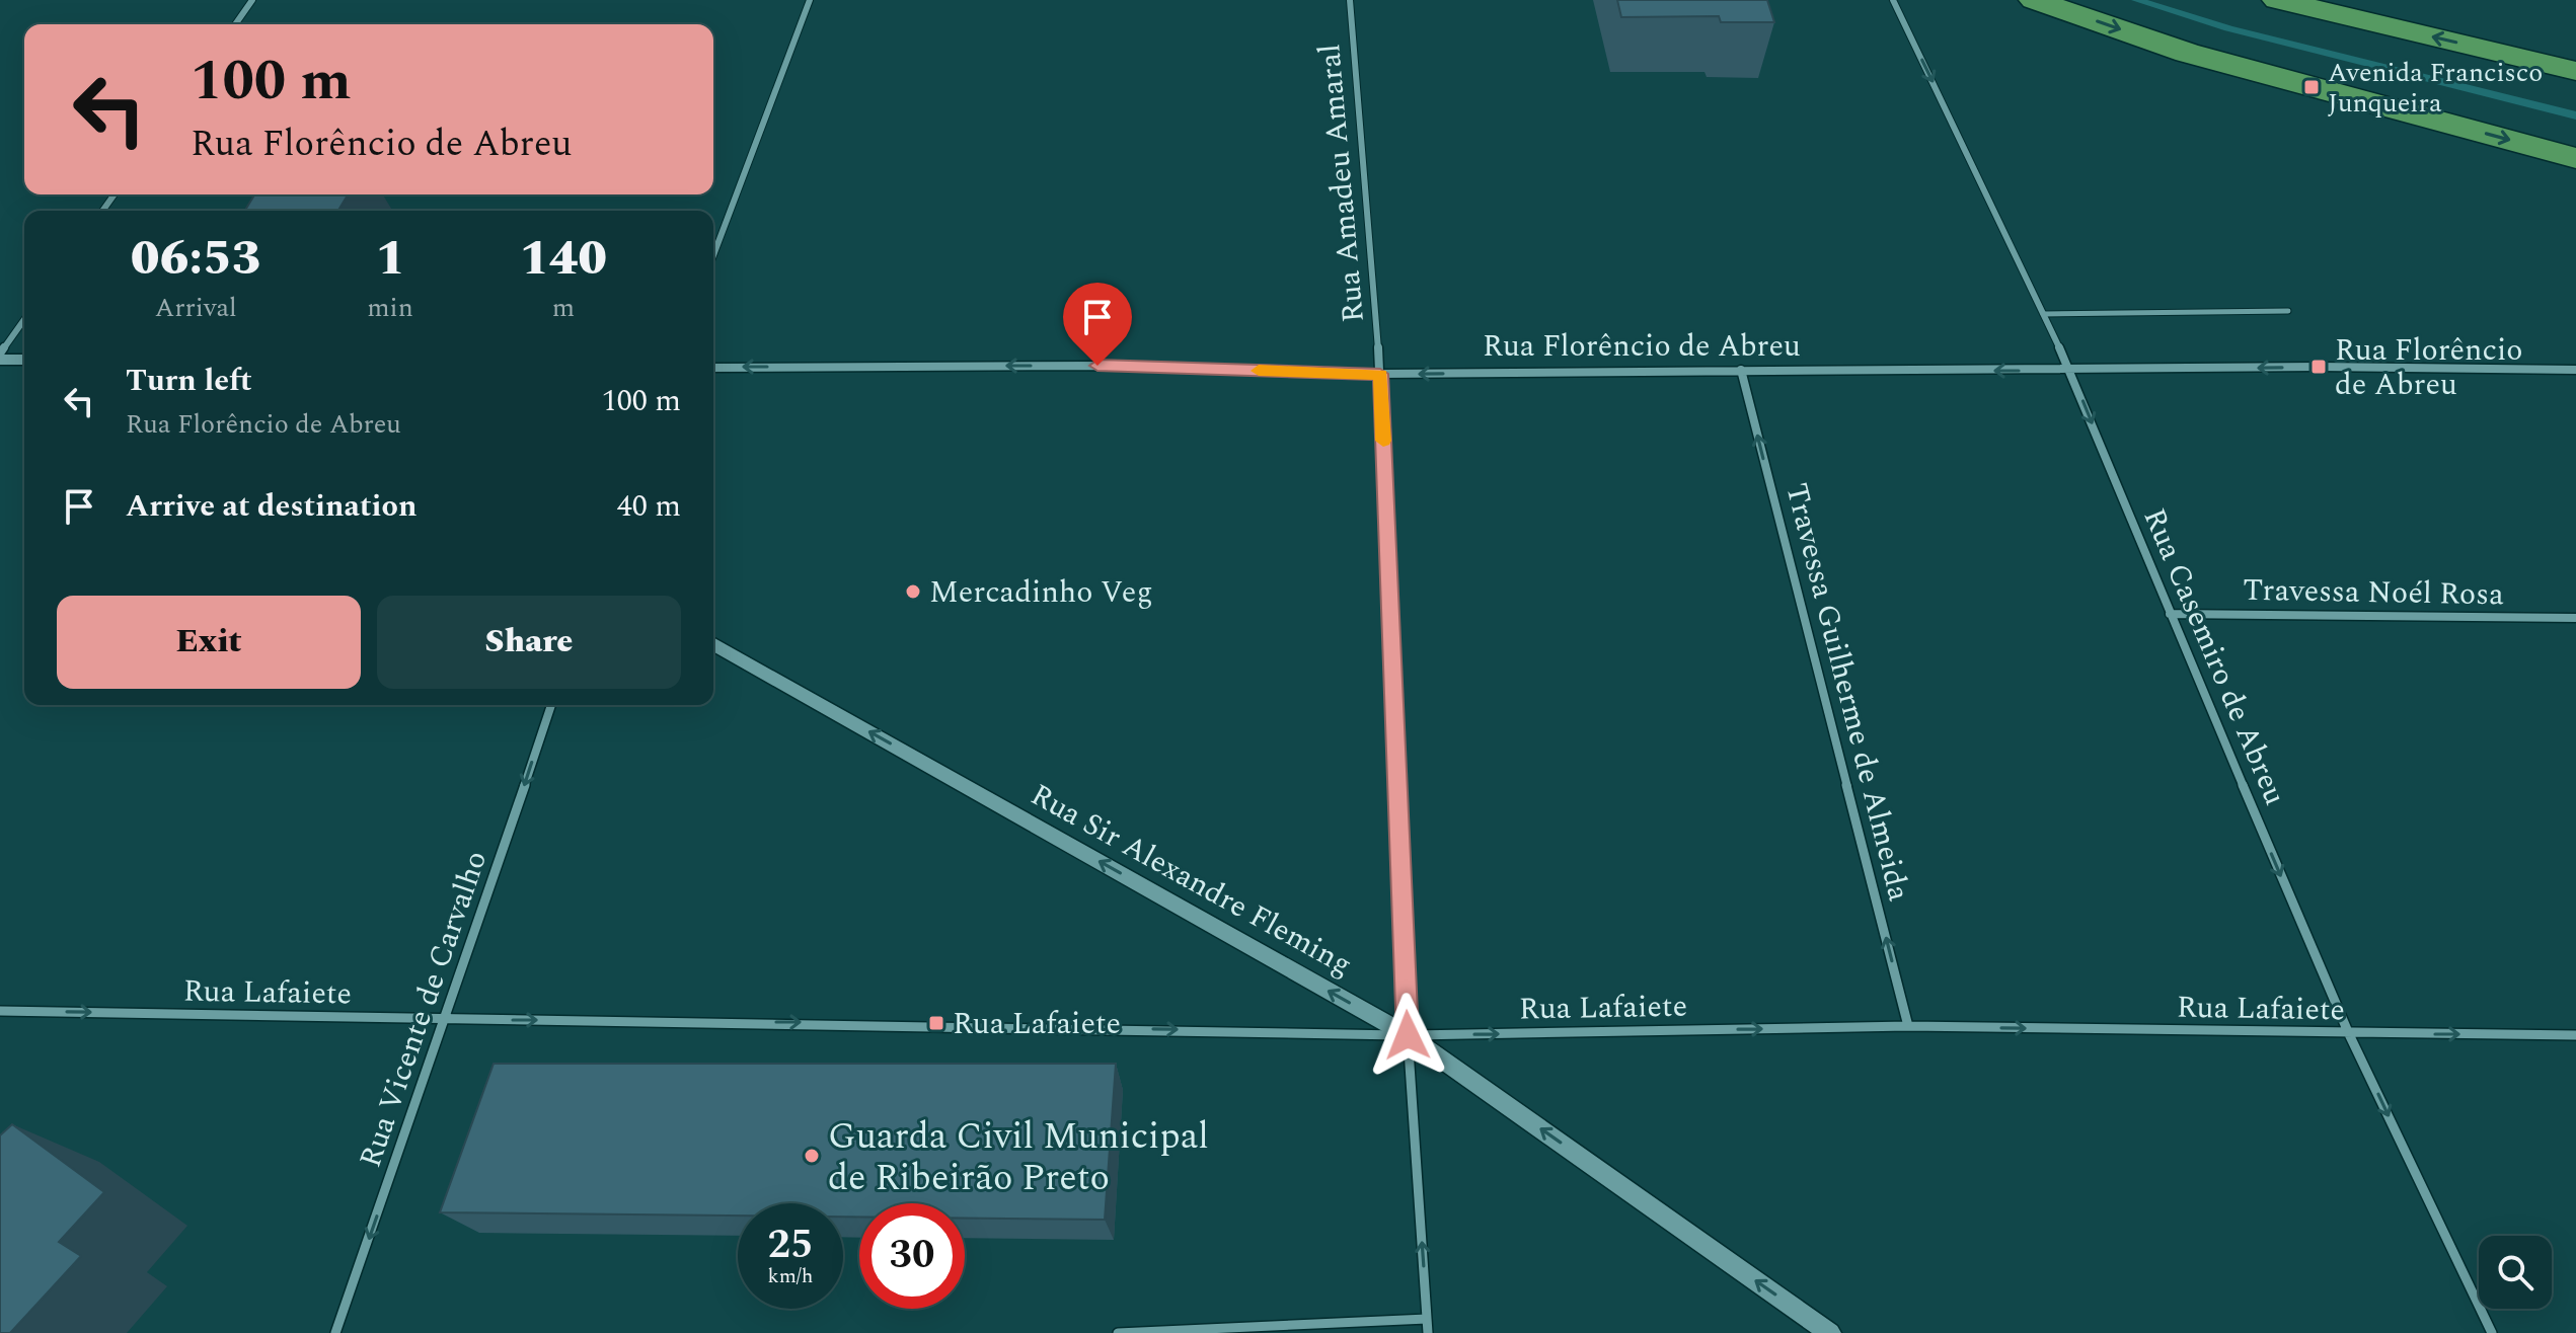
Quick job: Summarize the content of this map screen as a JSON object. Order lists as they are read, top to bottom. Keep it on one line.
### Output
{"streets":{"main road":["Rua Sir Alexandre Fleming"],"street":["Rua Amadeu Amaral","Rua Florêncio de Abreu","Travessa Noél Rosa","Rua Casemiro de Abreu","Travessa Guilherme de Almeida","Rua Lafaiete","Rua Vicente de Carvalho"]},"crossings":[["Rua Amadeu Amaral","Rua Florêncio de Abreu"],["Rua Amadeu Amaral","Rua Sir Alexandre Fleming"],["Rua Amadeu Amaral","Rua Lafaiete"],["Rua Florêncio de Abreu","Rua Casemiro de Abreu"],["Rua Florêncio de Abreu","Travessa Guilherme de Almeida"],["Travessa Noél Rosa","Rua Casemiro de Abreu"],["Rua Casemiro de Abreu","Rua Lafaiete"],["Travessa Guilherme de Almeida","Rua Lafaiete"],["Rua Sir Alexandre Fleming","Rua Lafaiete"],["Rua Lafaiete","Rua Vicente de Carvalho"]],"one_way":["Rua Florêncio de Abreu","Rua Casemiro de Abreu","Travessa Guilherme de Almeida","Rua Sir Alexandre Fleming","Rua Lafaiete","Rua Vicente de Carvalho"],"places":{"transit":["Avenida Francisco Junqueira","Rua Florêncio de Abreu","Rua Lafaiete"],"other":["Mercadinho Veg","Guarda Civil Municipal de Ribeirão Preto"]},"page":{"turn":["100 m","Rua Florêncio de Abreu"],"eta":["06:53","Arrival","1","min","140","m"],"list":[{"name":"Turn left","note":"Rua Florêncio de Abreu","value":"100 m"},{"name":"Arrive at destination","value":"40 m"}],"buttons":["Exit","Share"],"speed":"25 km/h","limit":"30"}}
